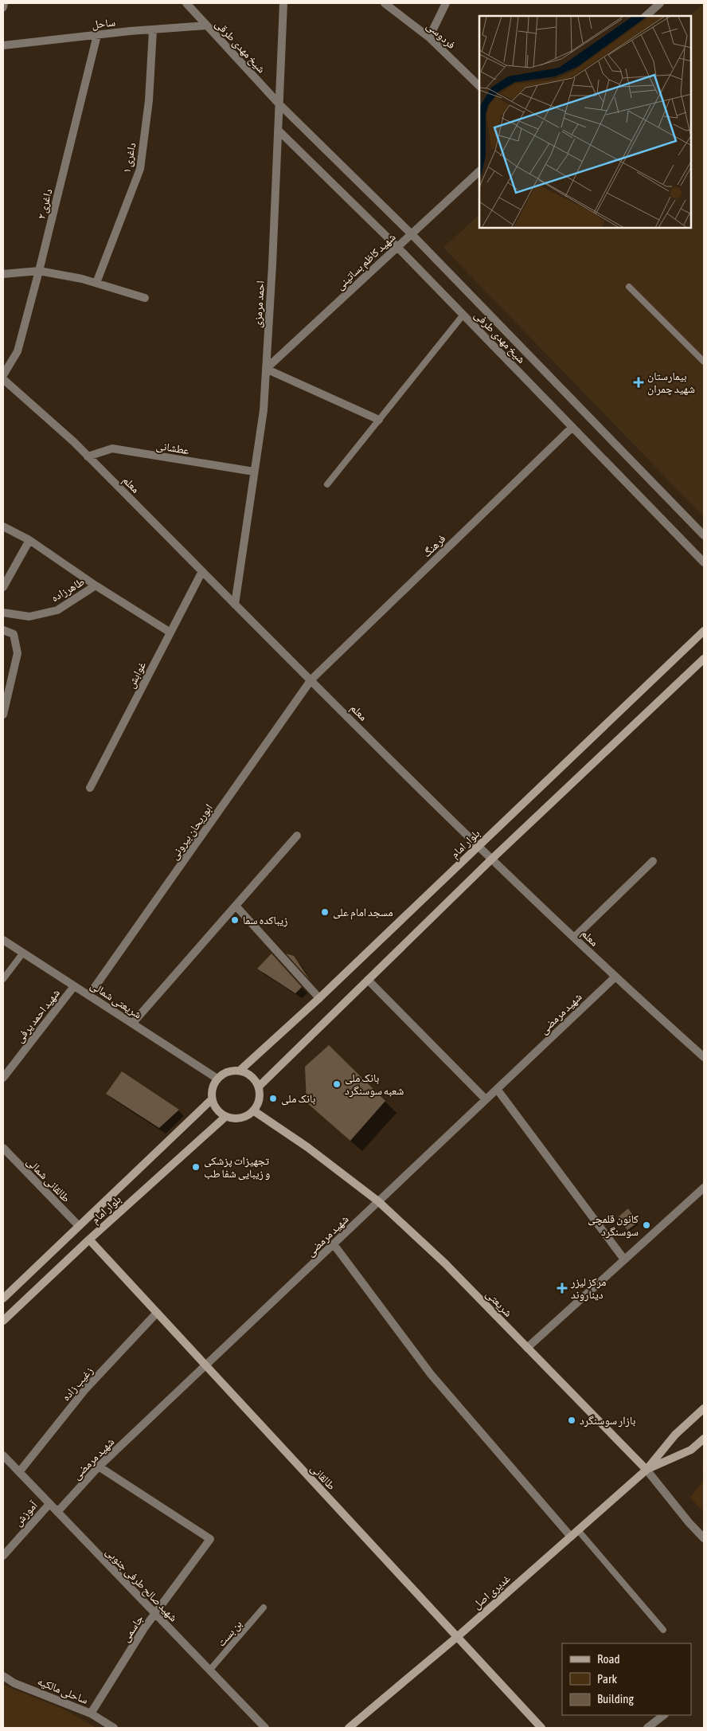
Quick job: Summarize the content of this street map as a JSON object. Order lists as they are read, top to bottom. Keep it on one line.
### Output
{"streets":{"main road":["بلوار امام","شریعتی","طالقانی","غدیری اصل"],"street":["ساحل","فردوسی","شیخ مهدی طرقی","داغری ۱","داغری ۲","شهید کاظم بساتینی","احمد مرمزی","شیخ مهدی طرفی","عطشانی","معلم","فرهنگ","طاهرزاده","غوابش","ابوریحان بیرونی","شریعتی شمالی","شهید مرمضی","شهید احمد یرفی","طالقانی شمالی","زغیب زاده","آموزش","شهید صالح طرفی جنوبی","جاسمی","ساحلی مالکیه"],"lane":["بن بست"]},"crossings":[["ساحل","شیخ مهدی طرقی"],["ساحل","داغری ۱"],["ساحل","داغری ۲"],["شیخ مهدی طرقی","احمد مرمزی"],["شیخ مهدی طرقی","شیخ مهدی طرفی"],["شهید کاظم بساتینی","احمد مرمزی"],["شهید کاظم بساتینی","شیخ مهدی طرفی"],["احمد مرمزی","شیخ مهدی طرفی"],["احمد مرمزی","عطشانی"],["احمد مرمزی","معلم"],["شیخ مهدی طرفی","فرهنگ"],["عطشانی","معلم"],["معلم","فرهنگ"],["معلم","غوابش"],["معلم","ابوریحان بیرونی"],["معلم","بلوار امام"],["معلم","شهید مرمضی"],["فرهنگ","ابوریحان بیرونی"],["طاهرزاده","غوابش"],["ابوریحان بیرونی","شریعتی شمالی"],["بلوار امام","شریعتی شمالی"],["بلوار امام","طالقانی شمالی"],["بلوار امام","شریعتی"],["بلوار امام","طالقانی"],["شریعتی شمالی","شهید احمد یرفی"],["شریعتی شمالی","شریعتی"],["شهید مرمضی","شریعتی"],["شهید مرمضی","طالقانی"],["شهید مرمضی","شهید صالح طرفی جنوبی"],["شهید مرمضی","جاسمی"],["شریعتی","غدیری اصل"],["زغیب زاده","طالقانی"],["زغیب زاده","شهید صالح طرفی جنوبی"],["طالقانی","غدیری اصل"],["آموزش","شهید صالح طرفی جنوبی"],["شهید صالح طرفی جنوبی","جاسمی"],["شهید صالح طرفی جنوبی","بن بست"],["جاسمی","ساحلی مالکیه"]],"places":{"health":["بیمارستان شهید چمران","مرکز لیزر دیناروند"],"other":["مسجد امام علی","زیباکده سما","بانک ملی شعبه سوسنگرد","بانک ملی","تجهیزات پزشکی و زیبایی شفا طب","کانون قلمچی سوسنگرد","بازار سوسنگرد"]},"legend":["Road","Park","Building"]}
